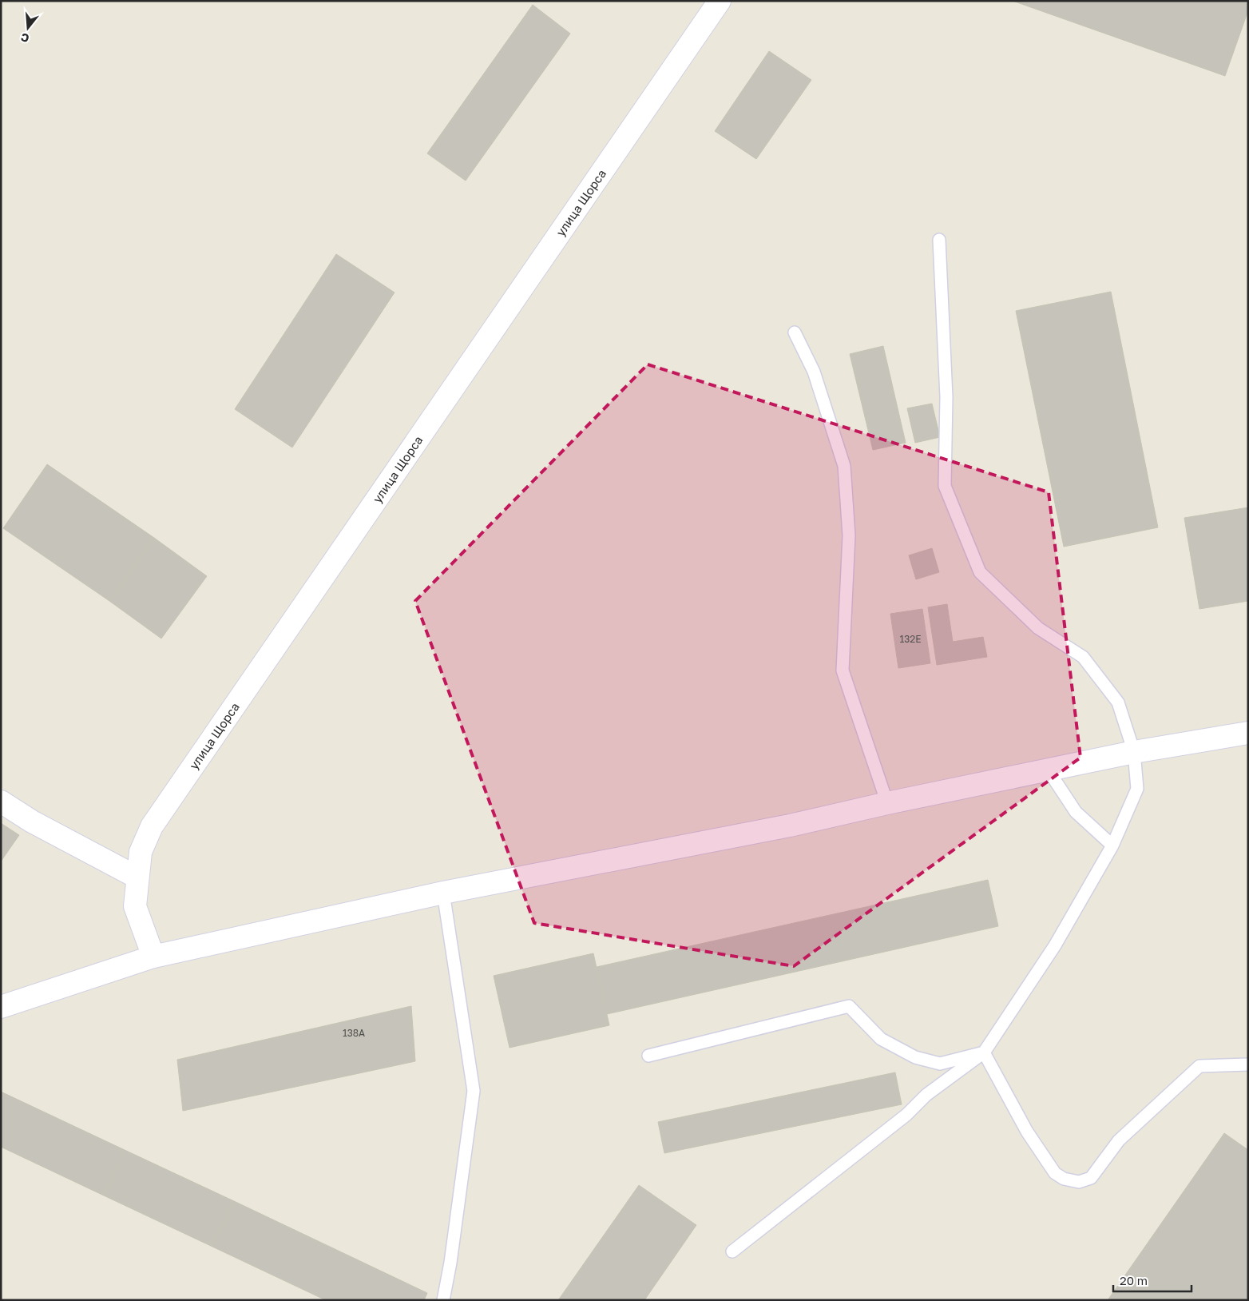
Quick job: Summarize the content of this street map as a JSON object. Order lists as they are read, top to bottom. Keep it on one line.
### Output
{"streets":{"street":["улица Щорса"]},"house_numbers":["132Е","138А"],"scale_bar":"20 m","north":"bottom"}
